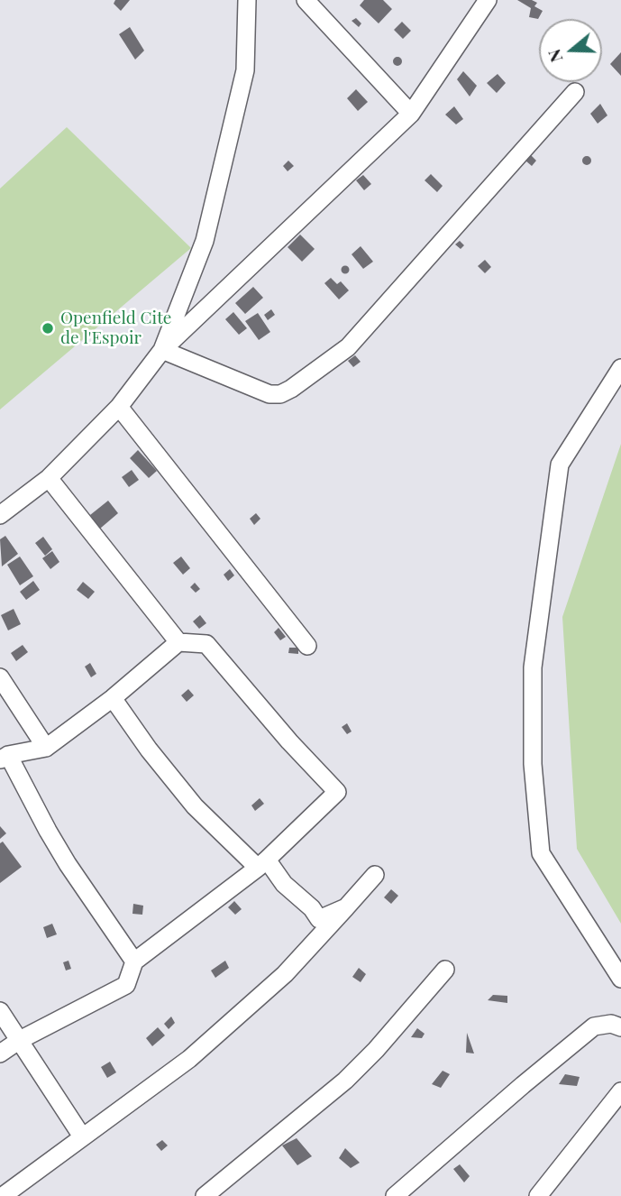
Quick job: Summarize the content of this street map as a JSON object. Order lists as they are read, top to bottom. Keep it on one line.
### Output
{"places":["Openfield Cite de l'Espoir"],"north":"left"}
